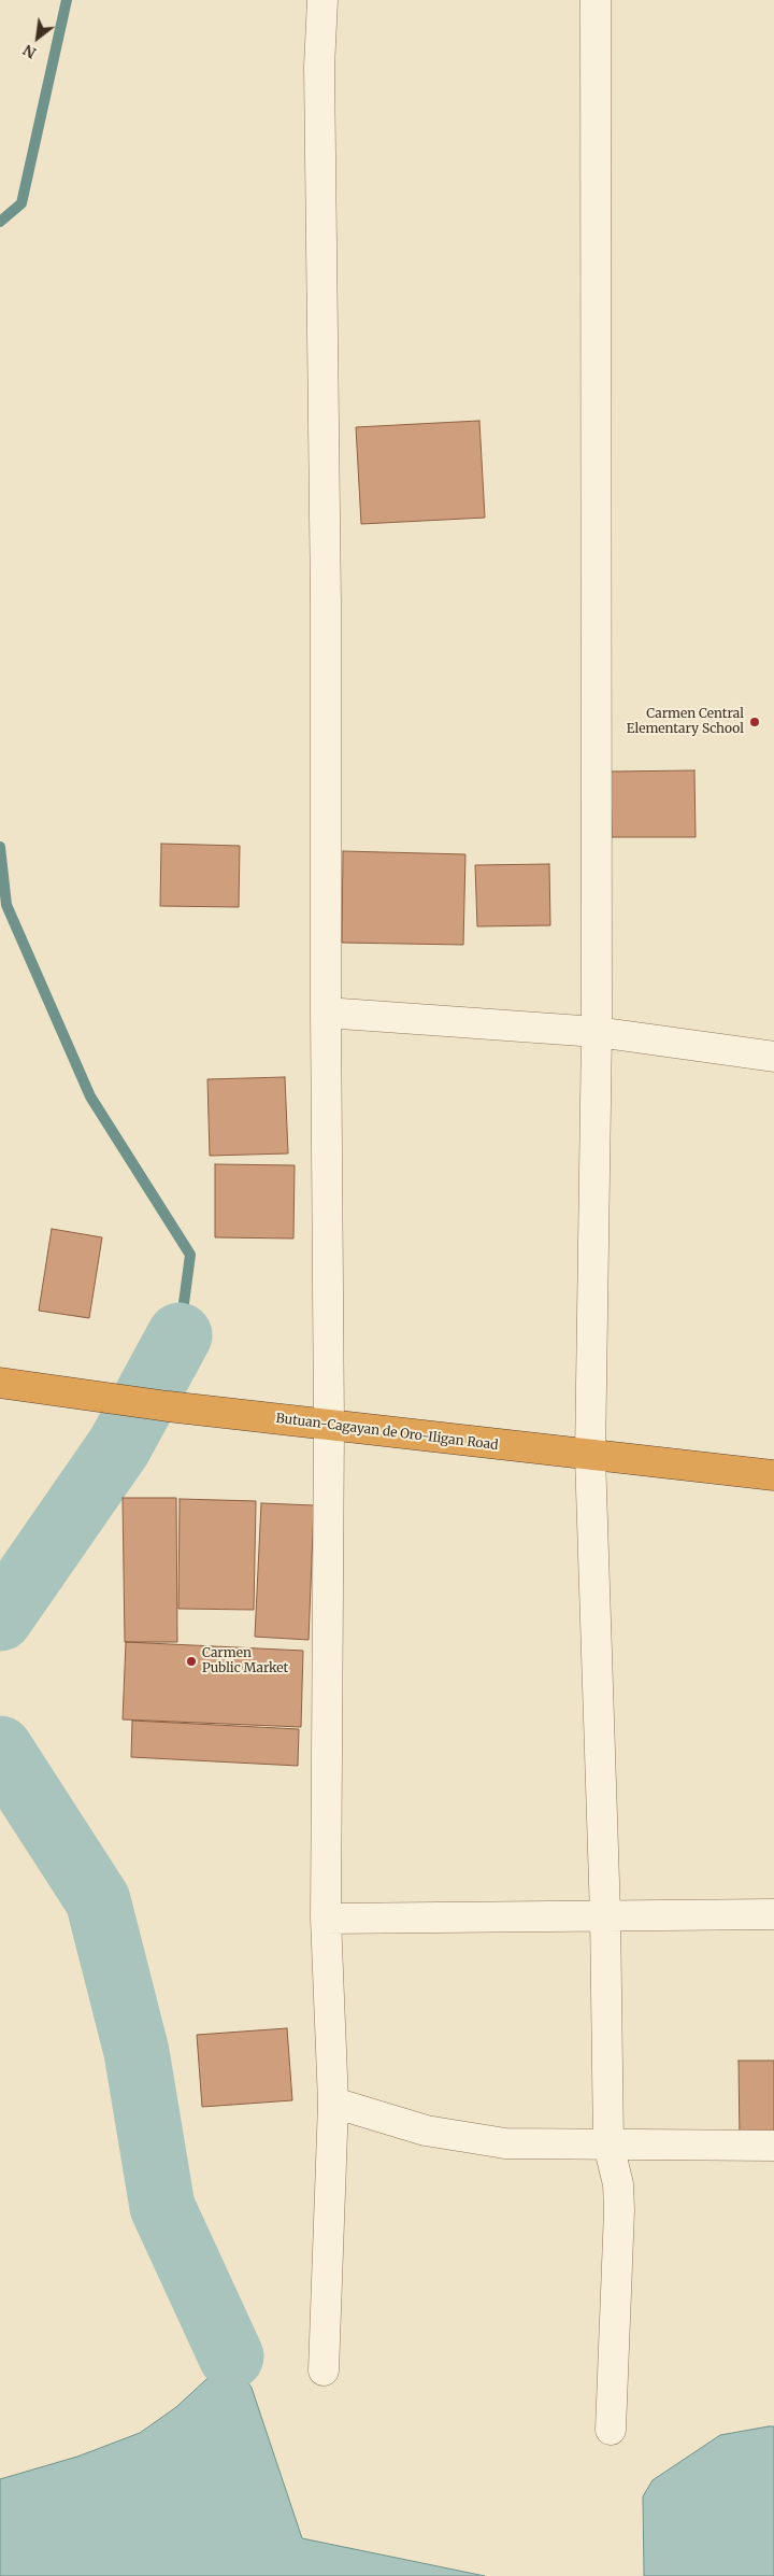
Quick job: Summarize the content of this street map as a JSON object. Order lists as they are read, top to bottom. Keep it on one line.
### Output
{"streets":{"highway":["Butuan-Cagayan de Oro-Iligan Road"]},"places":["Carmen Central Elementary School","Carmen Public Market"],"north":"bottom left"}
